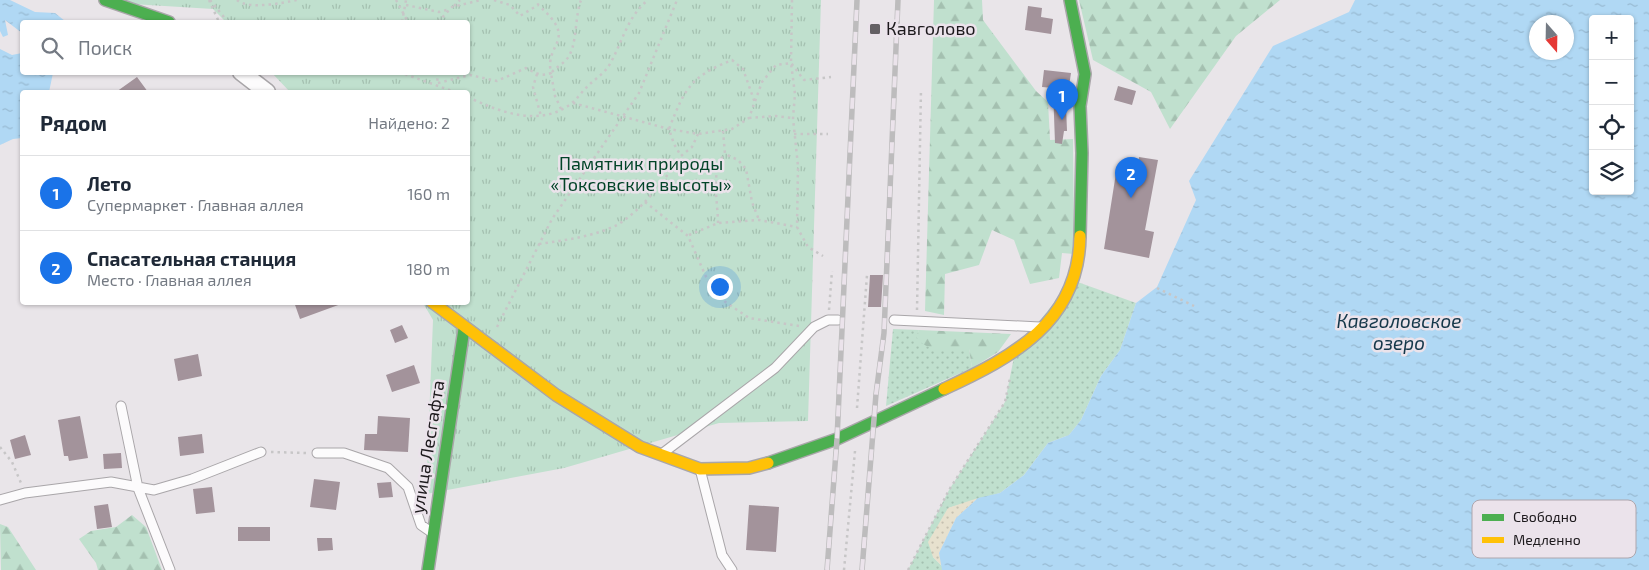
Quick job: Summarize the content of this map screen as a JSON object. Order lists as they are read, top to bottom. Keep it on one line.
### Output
{"streets":{"street":["улица Лесгафта"]},"water":["Кавголовское озеро"],"parks":["Памятник природы «Токсовские высоты»"],"places":{"transit":["Кавголово"]},"legend":["Свободно","Медленно"],"north":"bottom","page":{"map_buttons":["+","−"],"search":"Поиск","pins":["1","2"],"heading":["Рядом","Найдено: 2"],"list":[{"mark":"1","name":"Лето","note":"Супермаркет · Главная аллея","value":"160 m"},{"mark":"2","name":"Спасательная станция","note":"Место · Главная аллея","value":"180 m"}]}}
